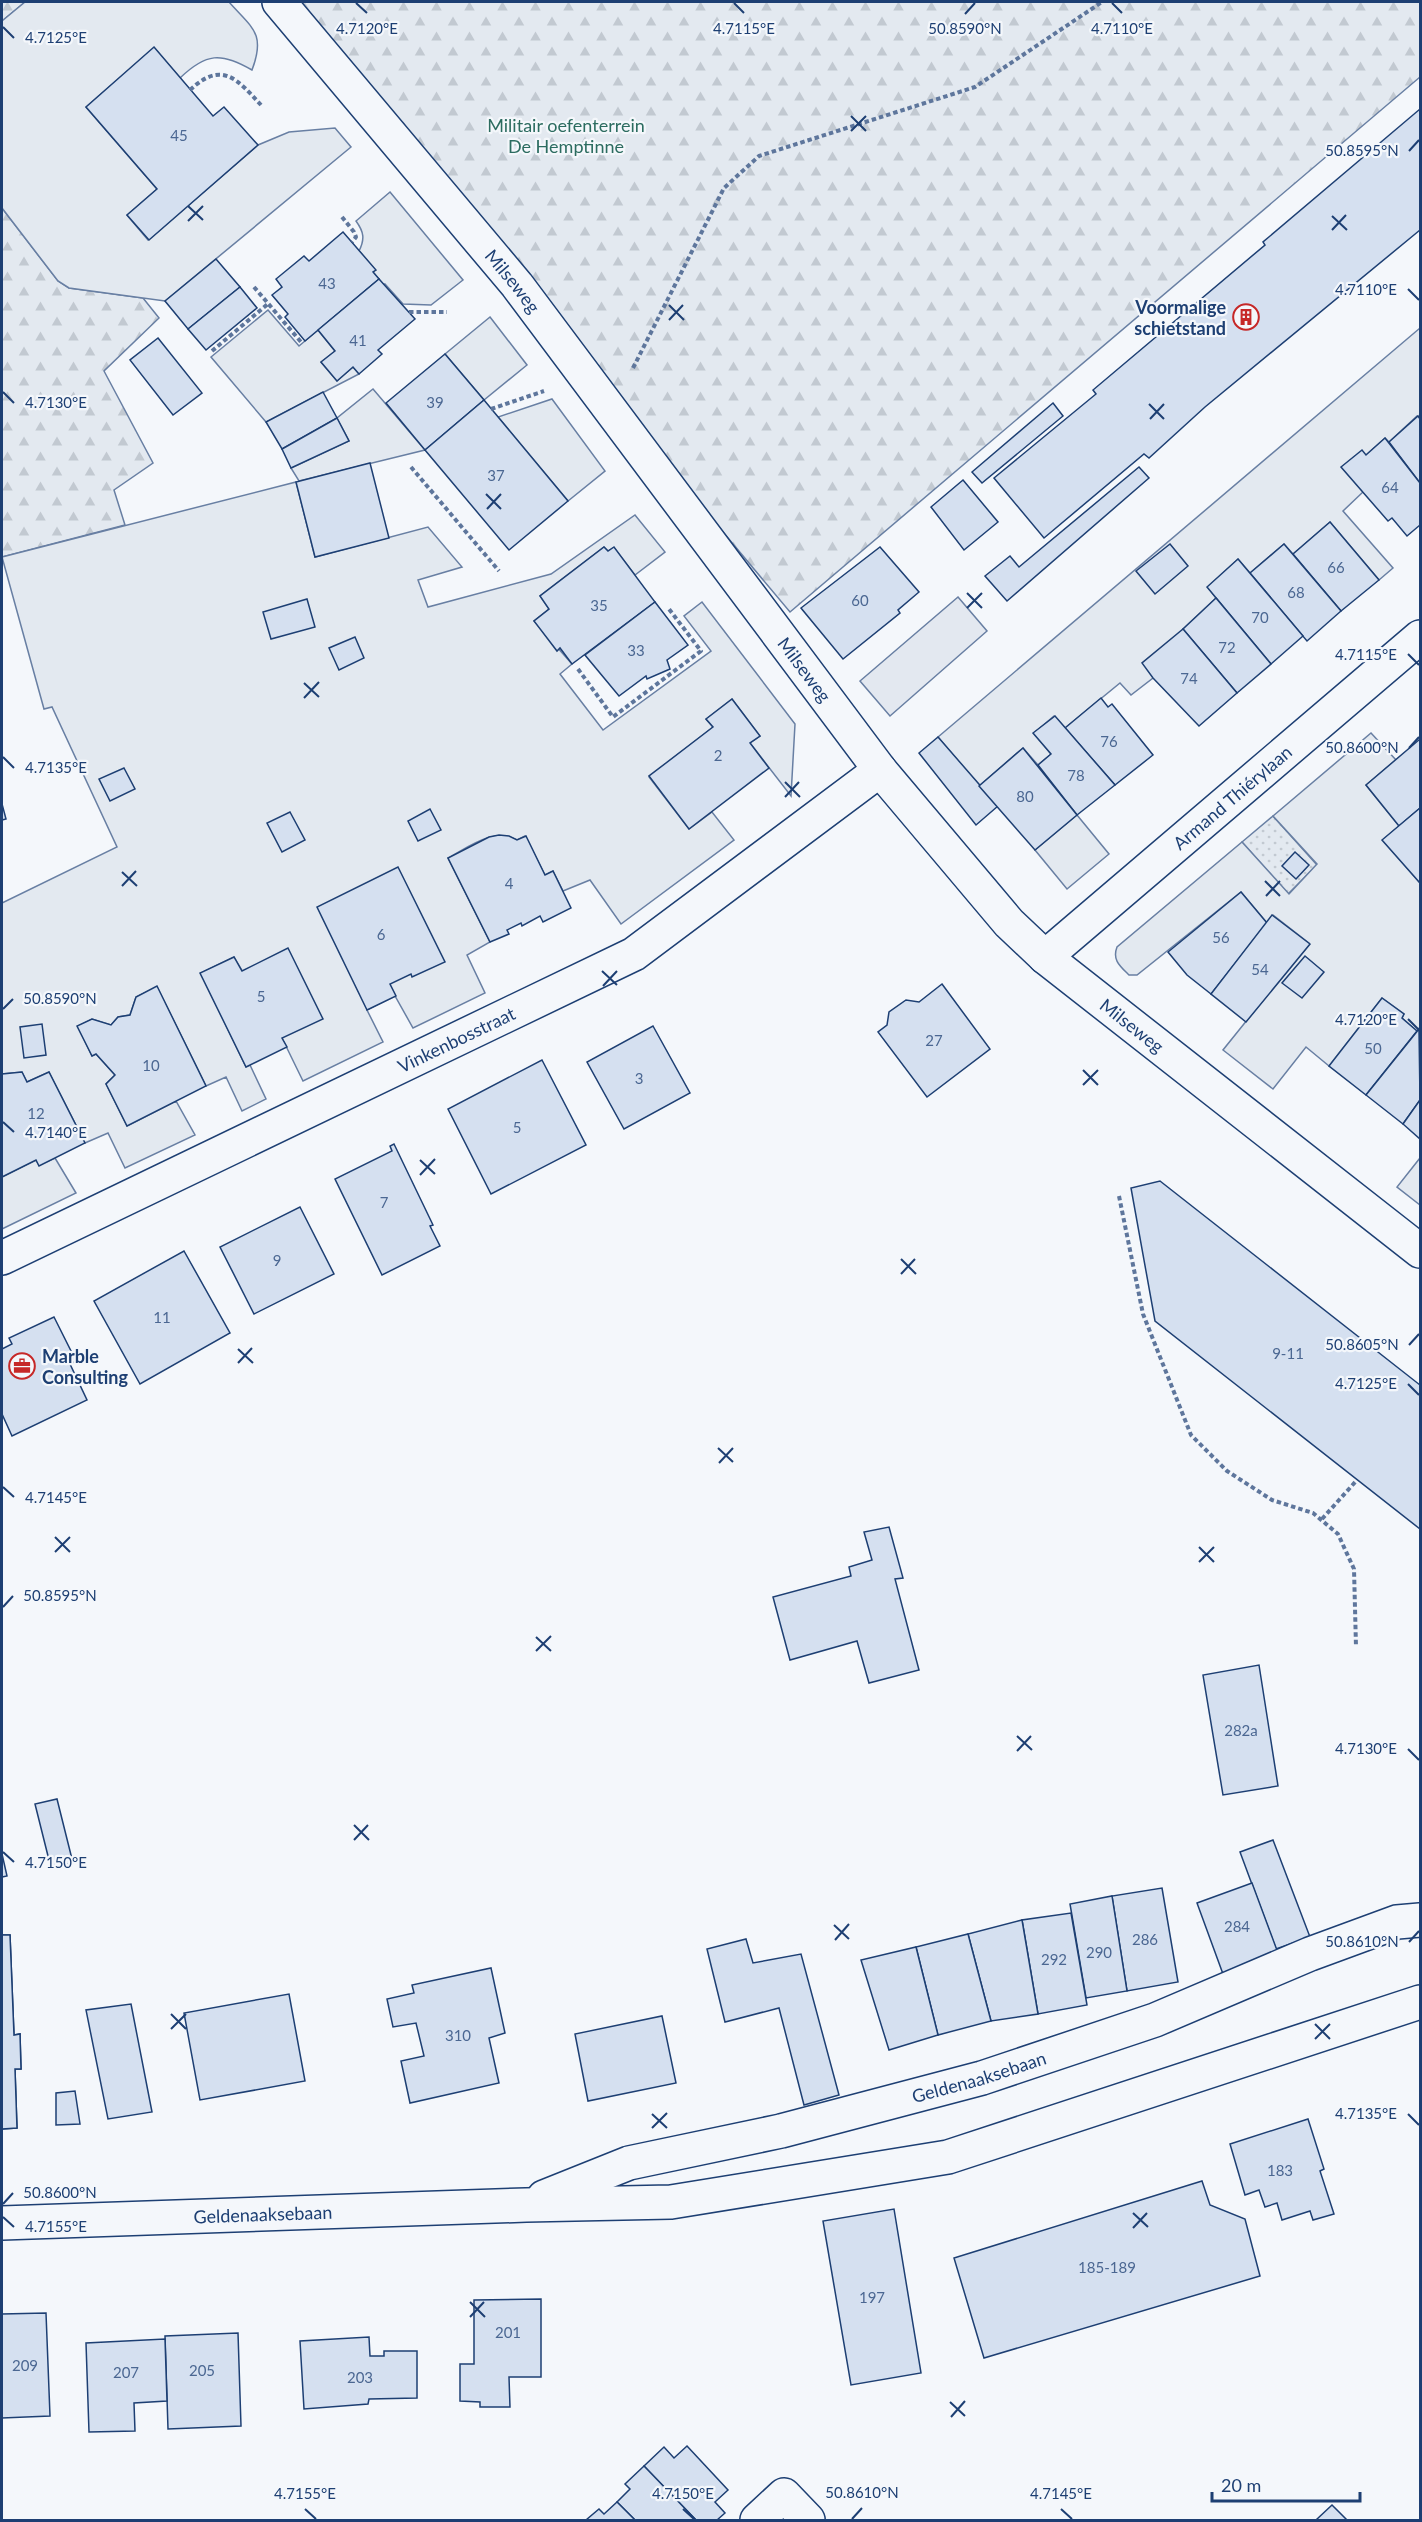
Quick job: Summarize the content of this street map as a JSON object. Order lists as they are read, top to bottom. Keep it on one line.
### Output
{"streets":{"street":["Milseweg","Armand Thiérylaan","Vinkenbosstraat","Geldenaaksebaan"]},"crossings":[["Milseweg","Armand Thiérylaan"],["Milseweg","Vinkenbosstraat"]],"parks":["Militair oefenterrein De Hemptinne"],"places":{"building":["Voormalige schietstand"],"office":["Marble Consulting"]},"house_numbers":["45","43","41","39","37","64","66","68","60","35","70","72","33","74","76","2","78","80","4","6","56","54","5","27","50","10","3","12","5","7","9","11","9-11","282a","284","286","290","292","310","183","185-189","197","201","209","205","207","203"],"scale_bar":"20 m","coordinates":["4.7115°E","4.7120°E","4.7110°E","50.8590°N","4.7125°E","50.8595°N","4.7130°E","50.8600°N","4.7135°E","4.7140°E","50.8605°N","4.7145°E","4.7150°E","50.8610°N","4.7155°E"]}
